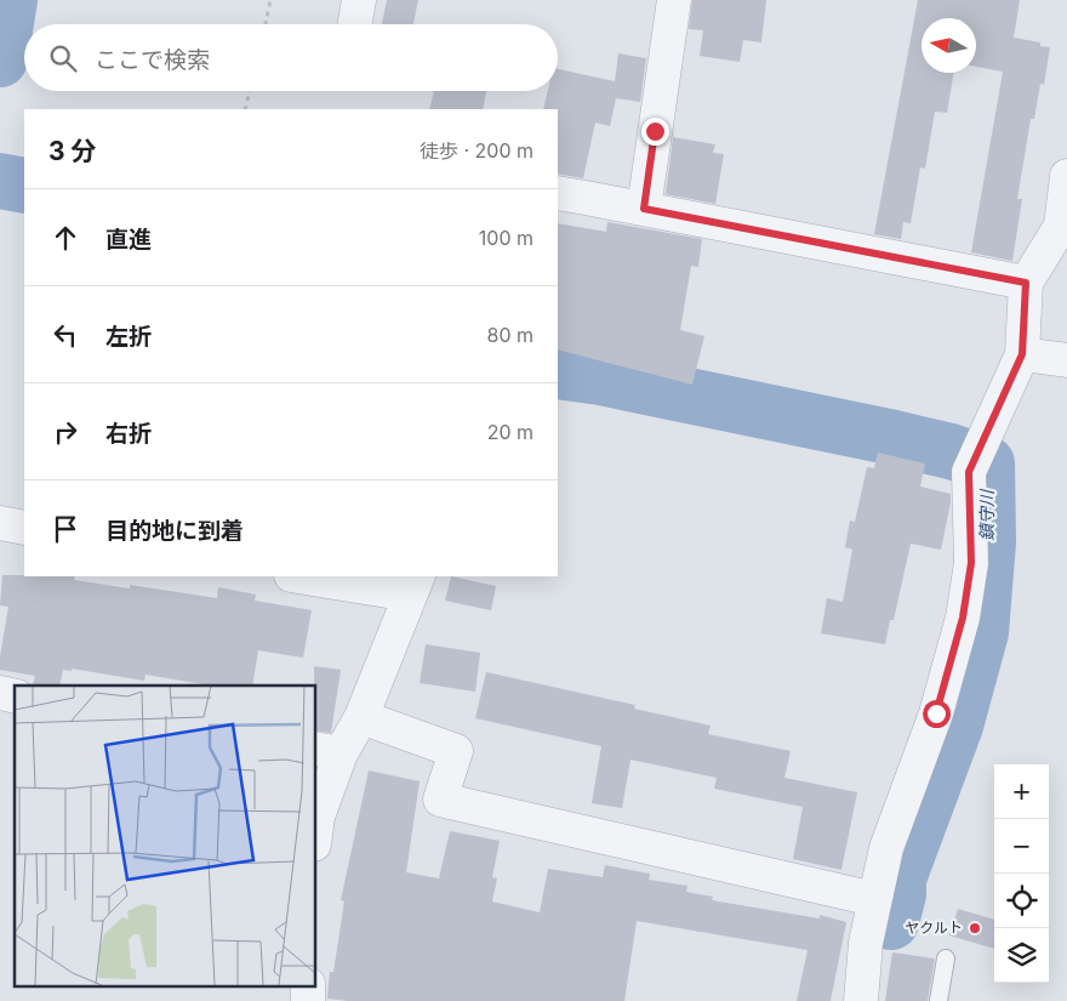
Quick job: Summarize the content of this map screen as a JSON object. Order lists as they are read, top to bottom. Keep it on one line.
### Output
{"water":["鎮守川"],"places":["ヤクルト"],"north":"left","page":{"search":"ここで検索","heading":["3 分","徒歩 · 200 m"],"list":[["直進","100 m"],["左折","80 m"],["右折","20 m"],"目的地に到着"],"map_buttons":["+","−"]}}
